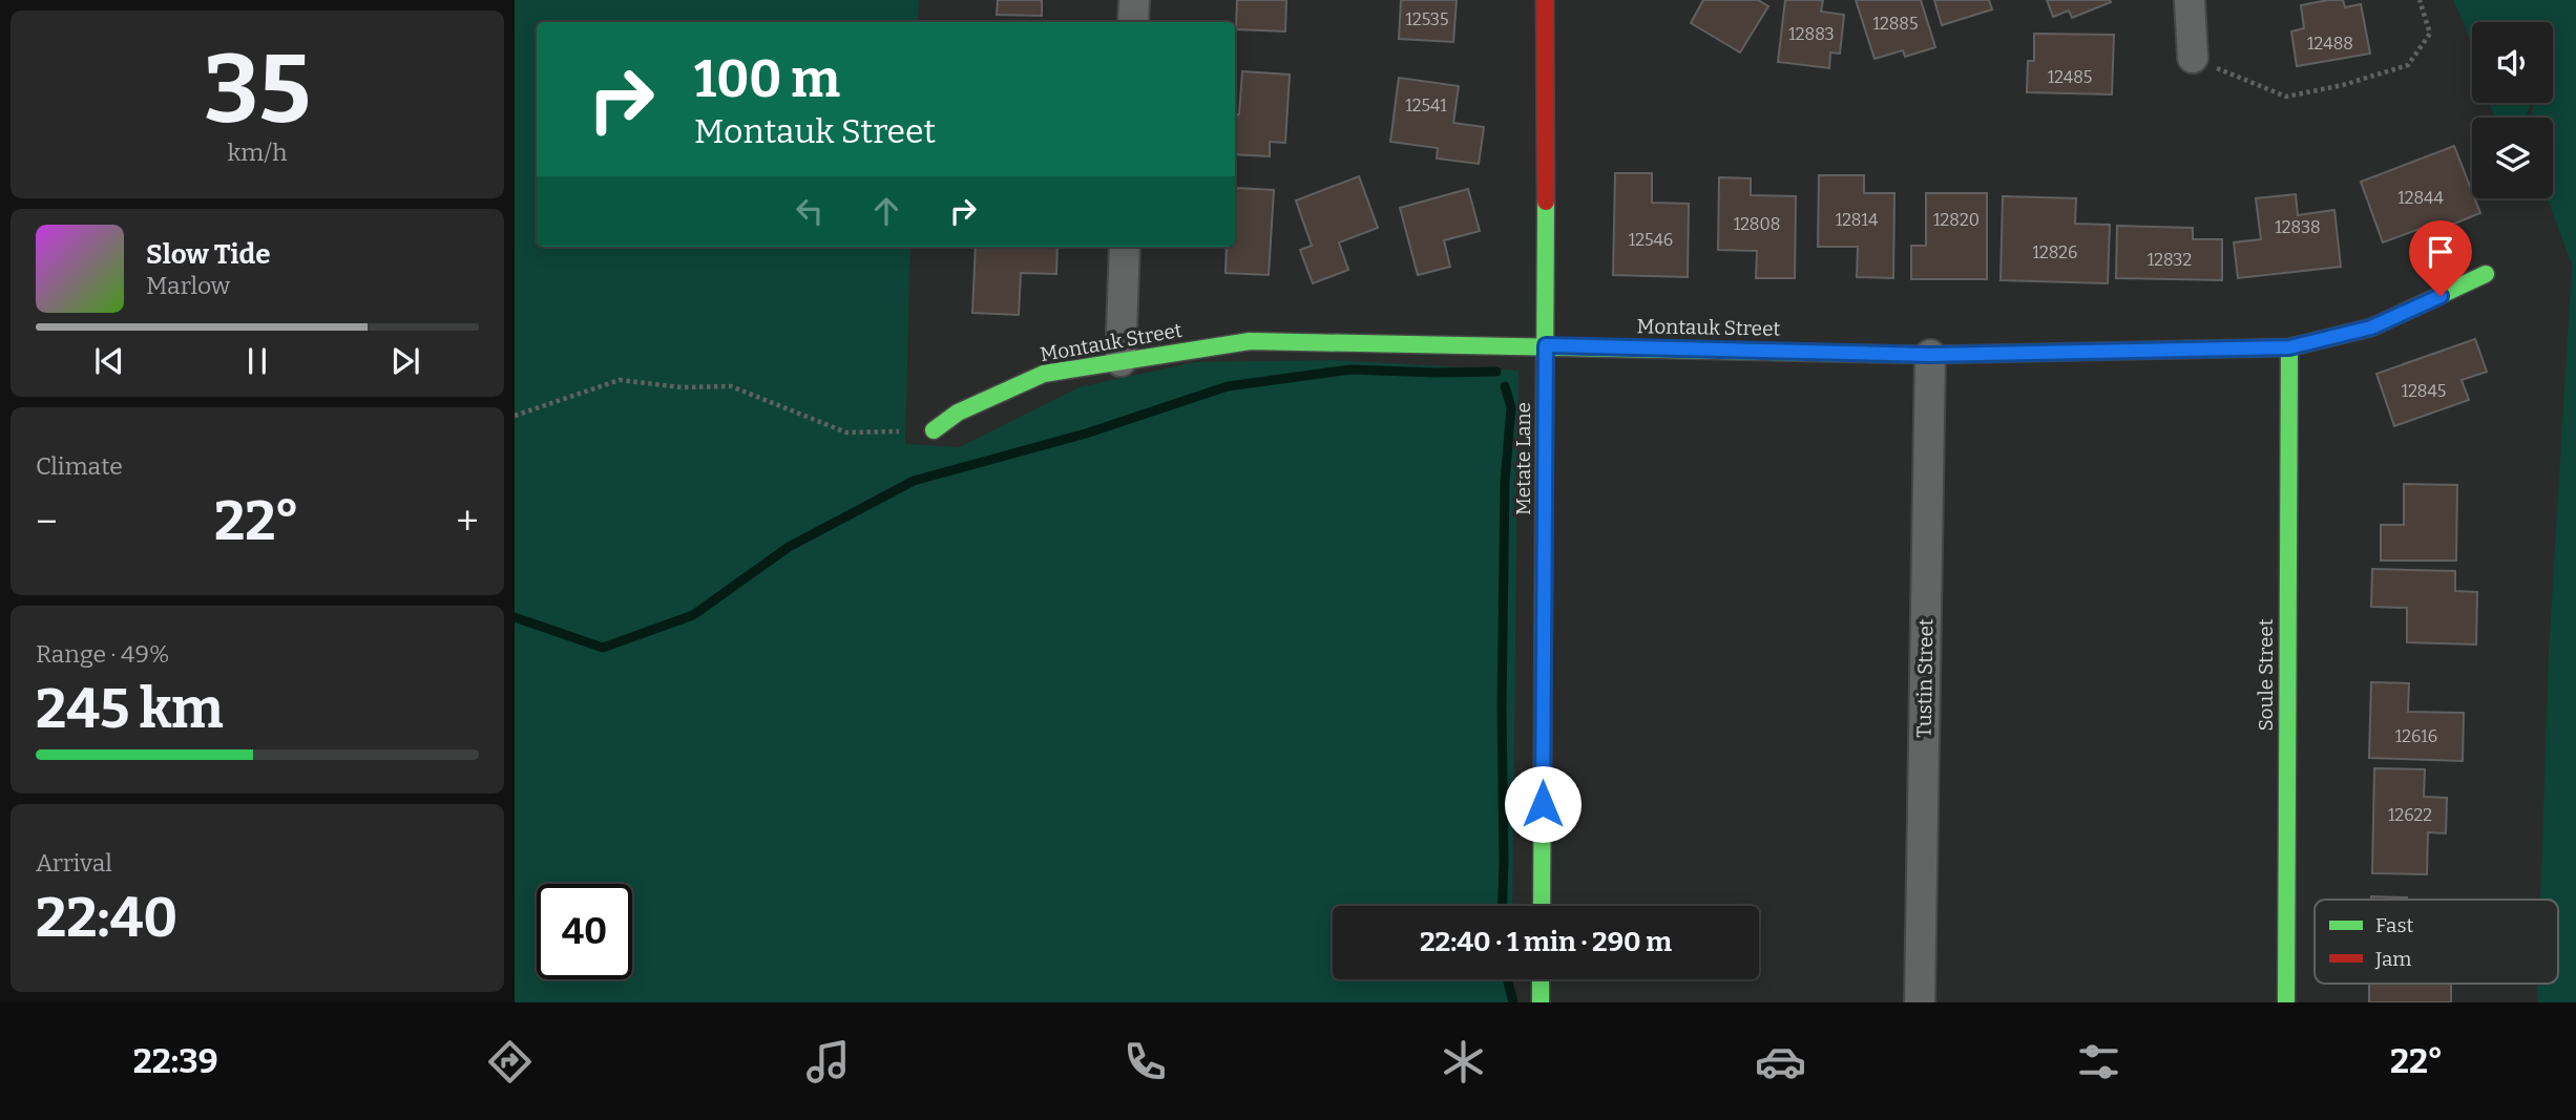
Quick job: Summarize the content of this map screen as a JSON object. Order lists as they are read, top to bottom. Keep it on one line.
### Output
{"streets":{"street":["Montauk Street","Metate Lane","Soule Street","Tustin Street"]},"crossings":[["Montauk Street","Metate Lane"],["Montauk Street","Soule Street"],["Montauk Street","Tustin Street"]],"house_numbers":["12535","12885","12883","12488","12485","12541","12844","12814","12820","12808","12838","12546","12826","12832","12845","12616","12622"],"legend":["Fast","Jam"],"page":{"tile":[["35","km/h"],"Climate",["Range · 49%","245 km"],["Arrival","22:40"]],"turn":["100 m","Montauk Street"],"song":["Slow Tide","Marlow"],"heat":["−","22°","+"],"limit":"40","trip":"22:40 · 1 min · 290 m","tabs":["22:39","22°"]}}
